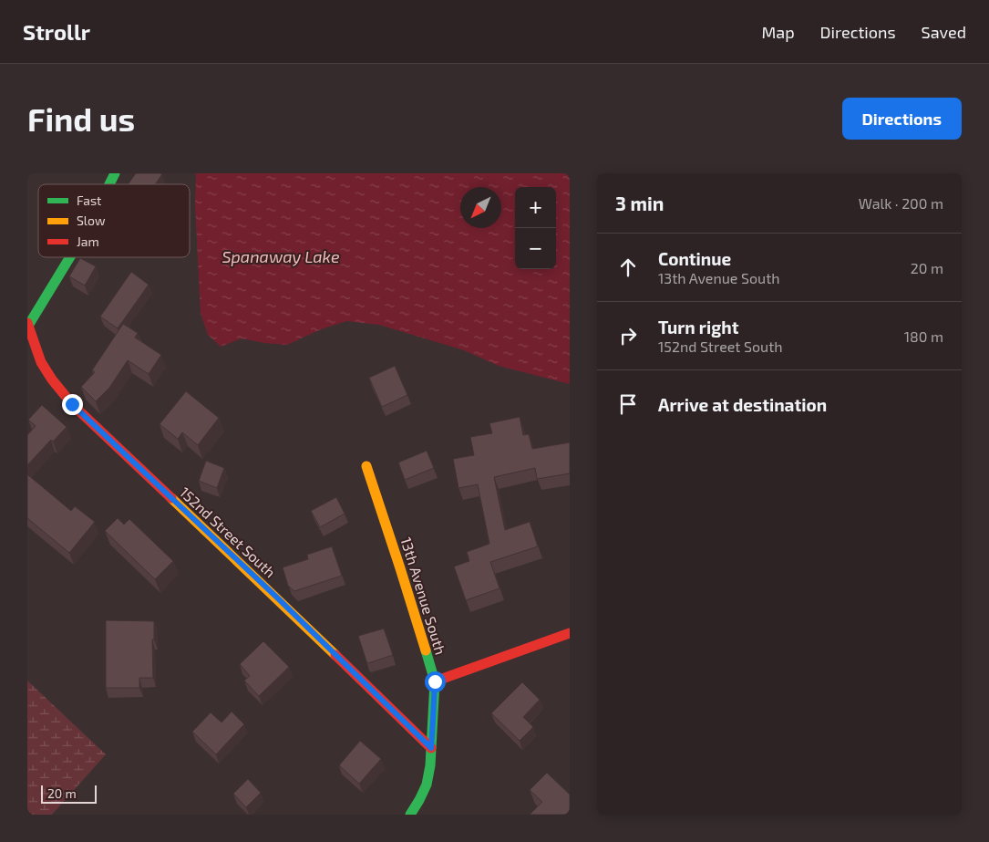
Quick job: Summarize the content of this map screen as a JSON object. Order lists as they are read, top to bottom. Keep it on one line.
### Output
{"streets":{"street":["152nd Street South","13th Avenue South"]},"crossings":[["152nd Street South","13th Avenue South"]],"water":["Spanaway Lake"],"legend":["Fast","Slow","Jam"],"scale_bar":"20 m","north":"bottom left","page":{"header":"Strollr","nav":["Map","Directions","Saved"],"buttons":"Directions","title":"Find us","heading":["3 min","Walk · 200 m"],"map_buttons":["+","−"],"list":[["Continue","13th Avenue South","20 m"],["Turn right","152nd Street South","180 m"],"Arrive at destination"],"scale":"20 m"}}
